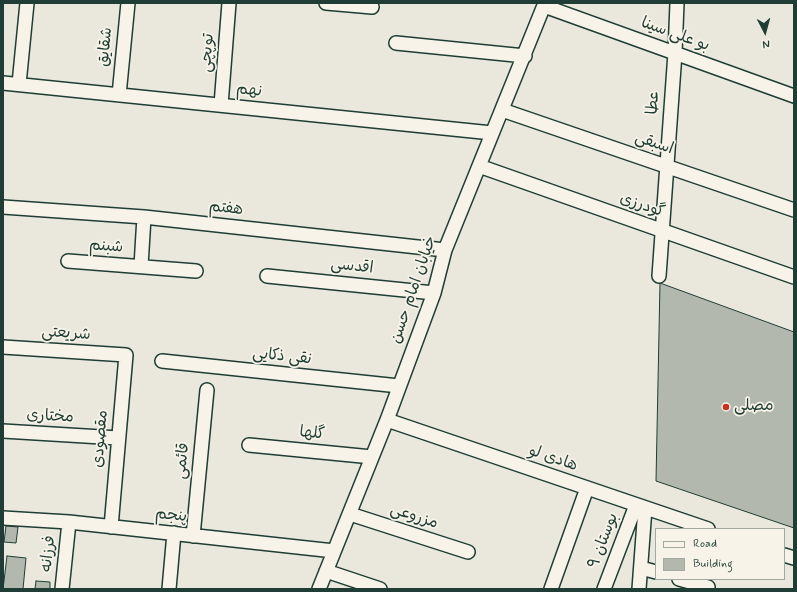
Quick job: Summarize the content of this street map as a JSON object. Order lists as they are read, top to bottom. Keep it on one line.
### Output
{"streets":{"street":["بو علی سینا","شقایق","توپچی","نهم","عطا","اسبقی","گودرزی","هفتم","شبنم","اقدسی","خیابان امام حسن","شریعتی","نقی ذکایی","مختاری","گلها","مقصودی","هادی لو","قائمی","پنجم","مزروعی","بوستان ۹","فرزانه"]},"crossings":[["بو علی سینا","عطا"],["بو علی سینا","خیابان امام حسن"],["شقایق","نهم"],["توپچی","نهم"],["نهم","خیابان امام حسن"],["عطا","اسبقی"],["عطا","گودرزی"],["اسبقی","خیابان امام حسن"],["گودرزی","خیابان امام حسن"],["هفتم","شبنم"],["هفتم","خیابان امام حسن"],["اقدسی","خیابان امام حسن"],["خیابان امام حسن","نقی ذکایی"],["خیابان امام حسن","گلها"],["خیابان امام حسن","هادی لو"],["خیابان امام حسن","پنجم"],["خیابان امام حسن","مزروعی"],["شریعتی","مقصودی"],["مختاری","مقصودی"],["مقصودی","پنجم"],["هادی لو","بوستان ۹"],["قائمی","پنجم"],["پنجم","فرزانه"]],"places":["مصلی"],"legend":["Road","Building"],"north":"bottom"}
